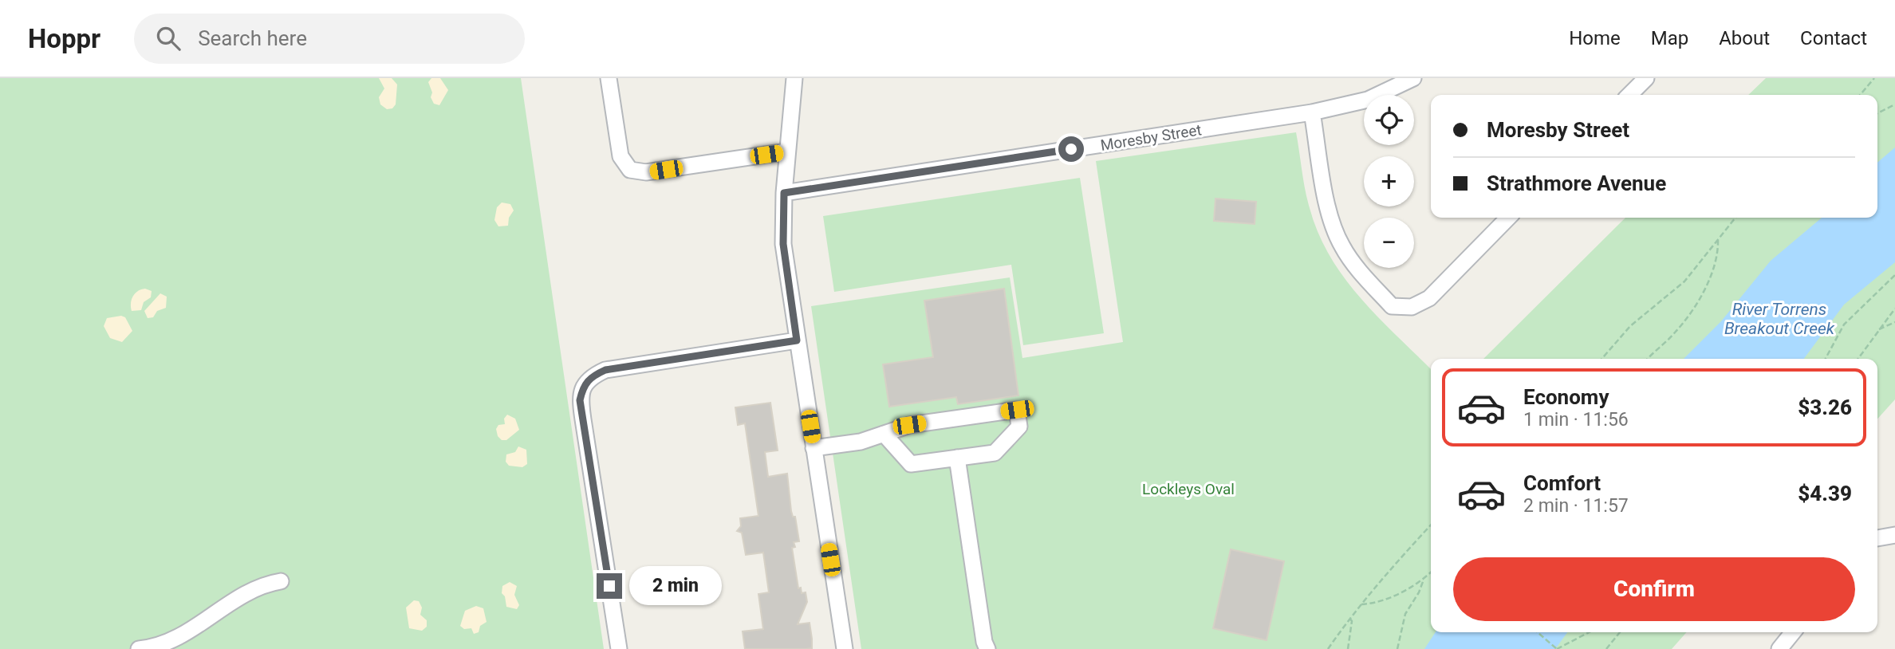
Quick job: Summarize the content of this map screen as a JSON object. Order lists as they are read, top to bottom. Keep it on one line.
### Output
{"streets":{"street":["Moresby Street"]},"water":["River Torrens Breakout Creek"],"parks":["Lockleys Oval"],"page":{"header":"Hoppr","search":"Search here","nav":["Home","Map","About","Contact"],"map_buttons":["+","−"],"banner":["Moresby Street","Strathmore Avenue"],"list":[{"name":"Economy","note":"1 min · 11:56","value":"$3.26"},{"name":"Comfort","note":"2 min · 11:57","value":"$4.39"}],"buttons":"Confirm","bubble":"2 min"}}
